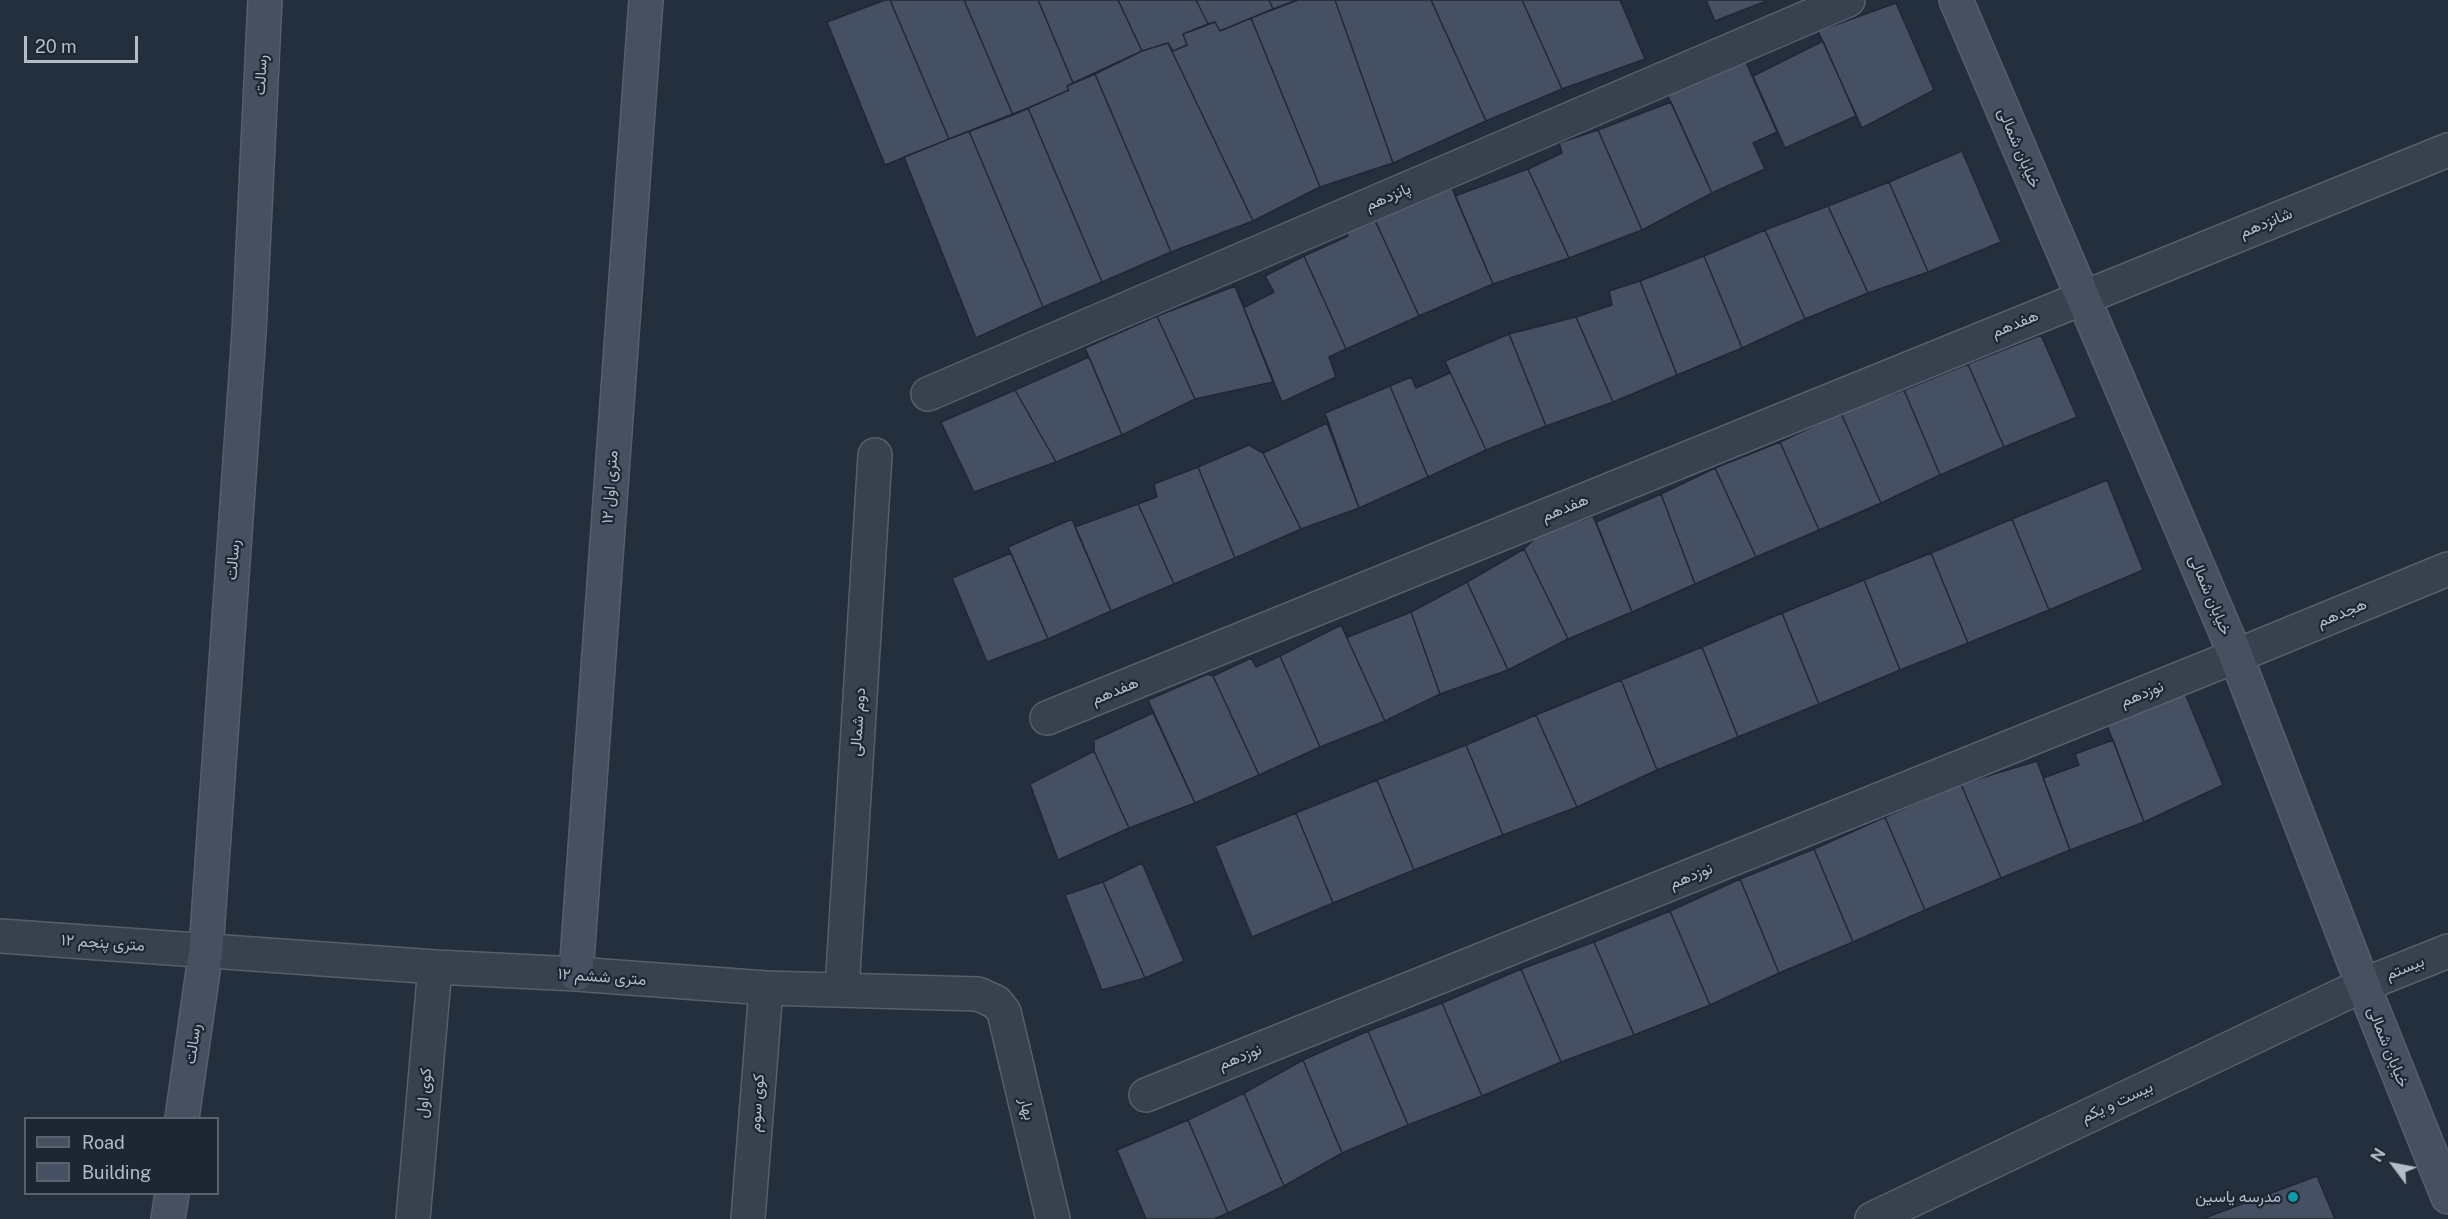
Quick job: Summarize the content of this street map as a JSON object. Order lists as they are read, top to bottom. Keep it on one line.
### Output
{"streets":{"street":["رسالت","خیابان شمالی","پانزدهم","شانزدهم","هفدهم","۱۲ متری اول","هجدهم","نوزدهم","دوم شمالی","۱۲ متری پنجم","بیستم","۱۲ متری ششم","کوی اول","بیست و یکم","کوی سوم","بهار"]},"crossings":[["رسالت","۱۲ متری پنجم"],["رسالت","۱۲ متری ششم"],["خیابان شمالی","شانزدهم"],["خیابان شمالی","هفدهم"],["خیابان شمالی","هجدهم"],["خیابان شمالی","نوزدهم"],["خیابان شمالی","بیستم"],["خیابان شمالی","بیست و یکم"],["شانزدهم","هفدهم"],["۱۲ متری اول","۱۲ متری ششم"],["هجدهم","نوزدهم"],["دوم شمالی","۱۲ متری ششم"],["۱۲ متری پنجم","۱۲ متری ششم"],["بیستم","بیست و یکم"],["۱۲ متری ششم","کوی اول"],["۱۲ متری ششم","کوی سوم"],["۱۲ متری ششم","بهار"]],"places":["مدرسه یاسین"],"legend":["Road","Building"],"scale_bar":"20 m","north":"top left"}
